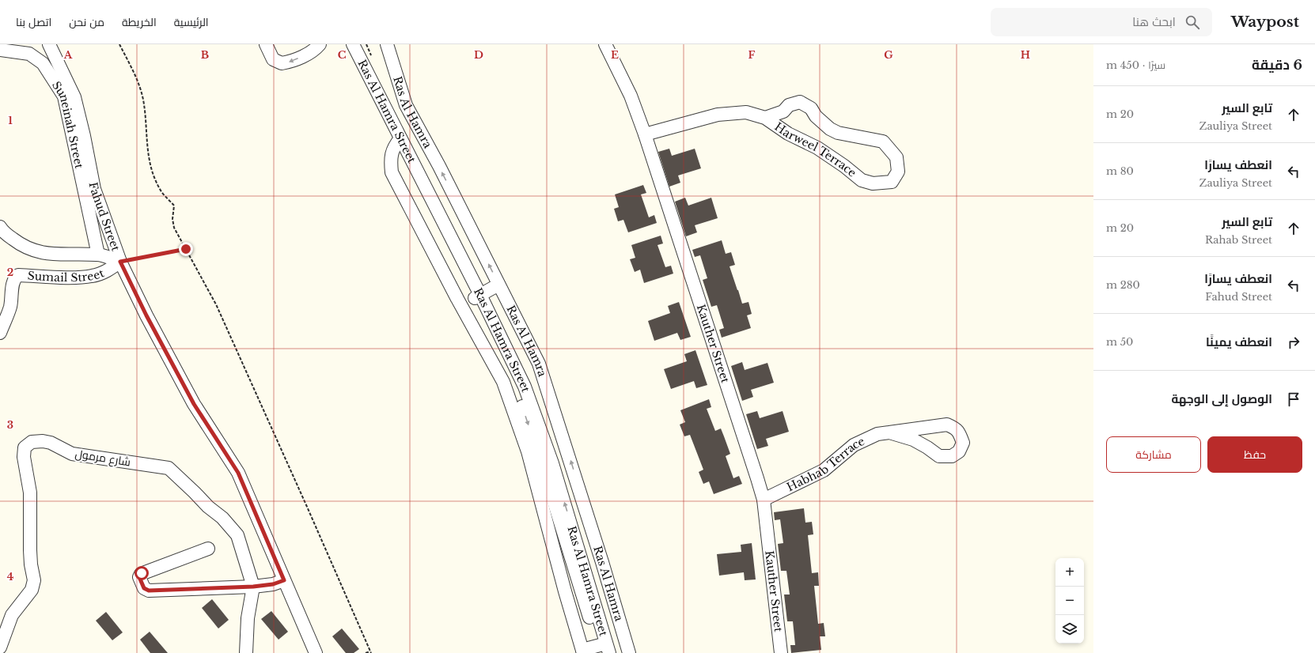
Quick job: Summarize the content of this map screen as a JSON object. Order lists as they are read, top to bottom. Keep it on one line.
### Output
{"streets":{"street":["Ras Al Hamra Street","Ras Al Hamra","Suneinah Street","Harweel Terrace","Fahud Street","Sumail Street","Kauther Street","شارع مرمول","Habhab Terrace"]},"crossings":[["Harweel Terrace","Kauther Street"],["Fahud Street","Sumail Street"],["Kauther Street","Habhab Terrace"]],"page":{"header":"Waypost","search":"ابحث هنا","nav":["الرئيسية","الخريطة","من نحن","اتصل بنا"],"heading":["6 دقيقة","سيرًا · 450 m"],"list":[["تابع السير","Zauliya Street","20 m"],["انعطف يسارًا","Zauliya Street","80 m"],["تابع السير","Rahab Street","20 m"],["انعطف يسارًا","Fahud Street","280 m"],["انعطف يمينًا","50 m"],"الوصول إلى الوجهة"],"buttons":["حفظ","مشاركة"],"map_buttons":["+","−"]},"grid":{"columns":["A","B","C","D","E","F","G","H"],"rows":["1","2","3","4"]}}
